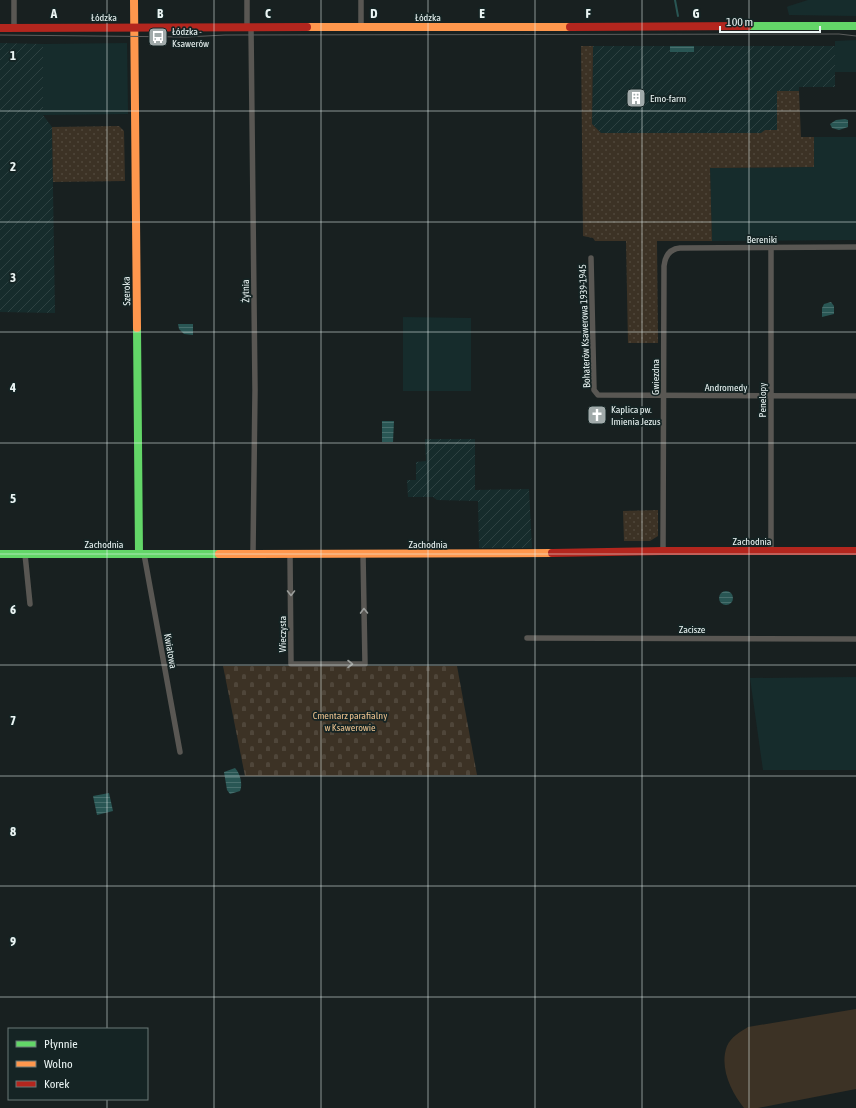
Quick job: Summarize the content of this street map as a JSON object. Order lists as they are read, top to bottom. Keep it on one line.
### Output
{"streets":{"street":["Łódzka","Bereniki","Szeroka","Żytnia","Bohaterów Ksawerowa 1939-1945","Gwiezdna","Andromedy","Penelopy","Zachodnia","Zacisze","Wieczysta","Kwiatowa"]},"crossings":[["Łódzka","Szeroka"],["Łódzka","Żytnia"],["Bereniki","Gwiezdna"],["Bereniki","Penelopy"],["Szeroka","Zachodnia"],["Szeroka","Kwiatowa"],["Żytnia","Zachodnia"],["Bohaterów Ksawerowa 1939-1945","Andromedy"],["Gwiezdna","Andromedy"],["Gwiezdna","Zachodnia"],["Andromedy","Penelopy"],["Penelopy","Zachodnia"],["Zachodnia","Wieczysta"],["Zachodnia","Kwiatowa"]],"parks":["Cmentarz parafialny w Ksawerowie"],"places":{"bus stop":["Łódzka - Ksawerów"],"building":["Emo-farm"],"church":["Kaplica pw. Imienia Jezus"]},"legend":["Płynnie","Wolno","Korek"],"scale_bar":"100 m","grid":{"columns":["A","B","C","D","E","F","G"],"rows":["1","2","3","4","5","6","7","8","9"]}}
